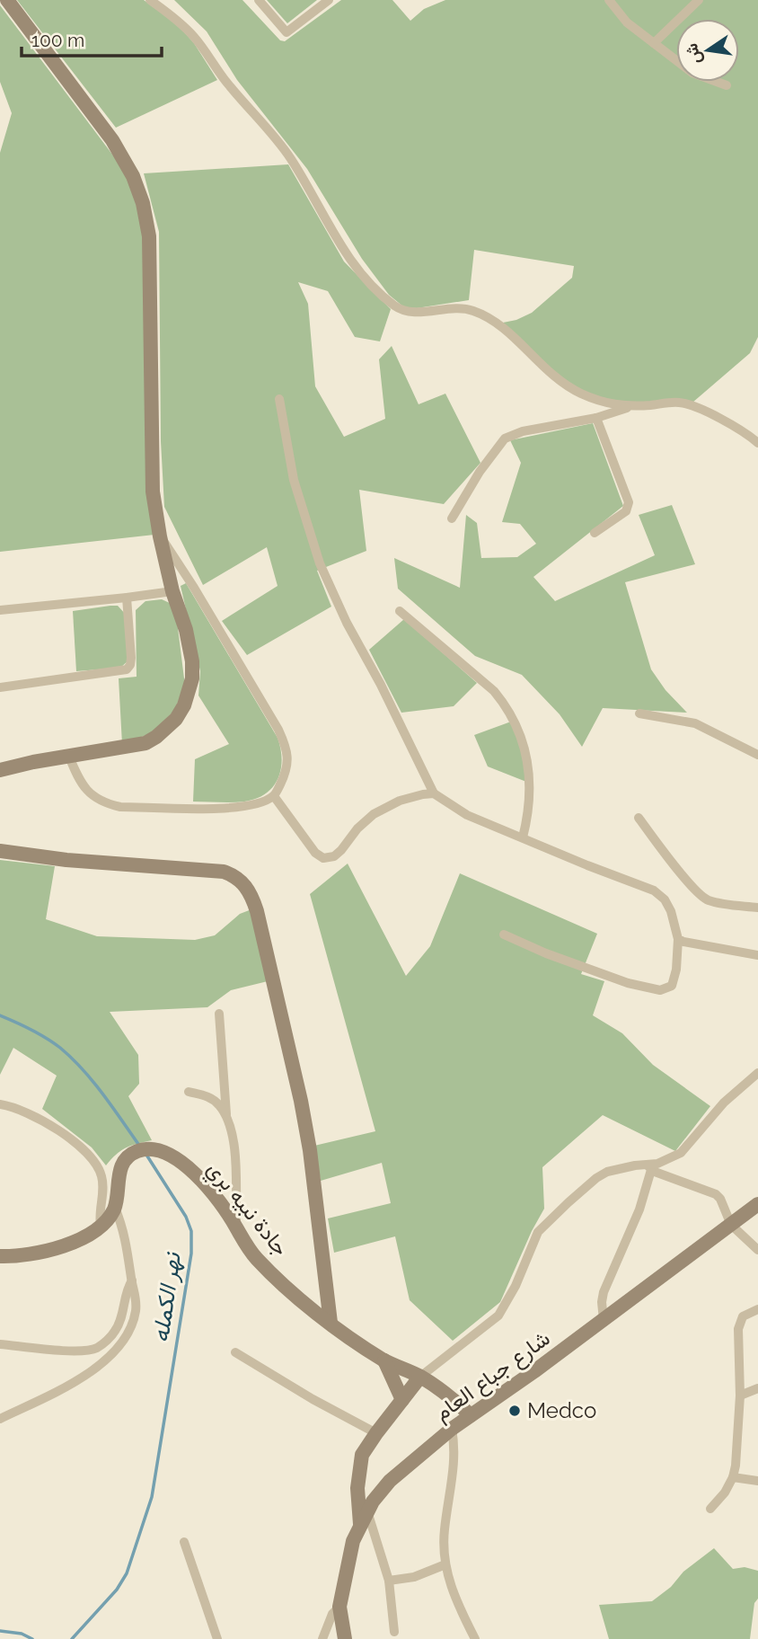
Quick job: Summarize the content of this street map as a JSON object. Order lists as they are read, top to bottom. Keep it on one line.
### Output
{"streets":{"street":["جادة نبيه بري","شارع جباع العام"]},"crossings":[["جادة نبيه بري","شارع جباع العام"]],"water":["نهر الكمله"],"places":["Medco"],"scale_bar":"100 m","north":"left"}
